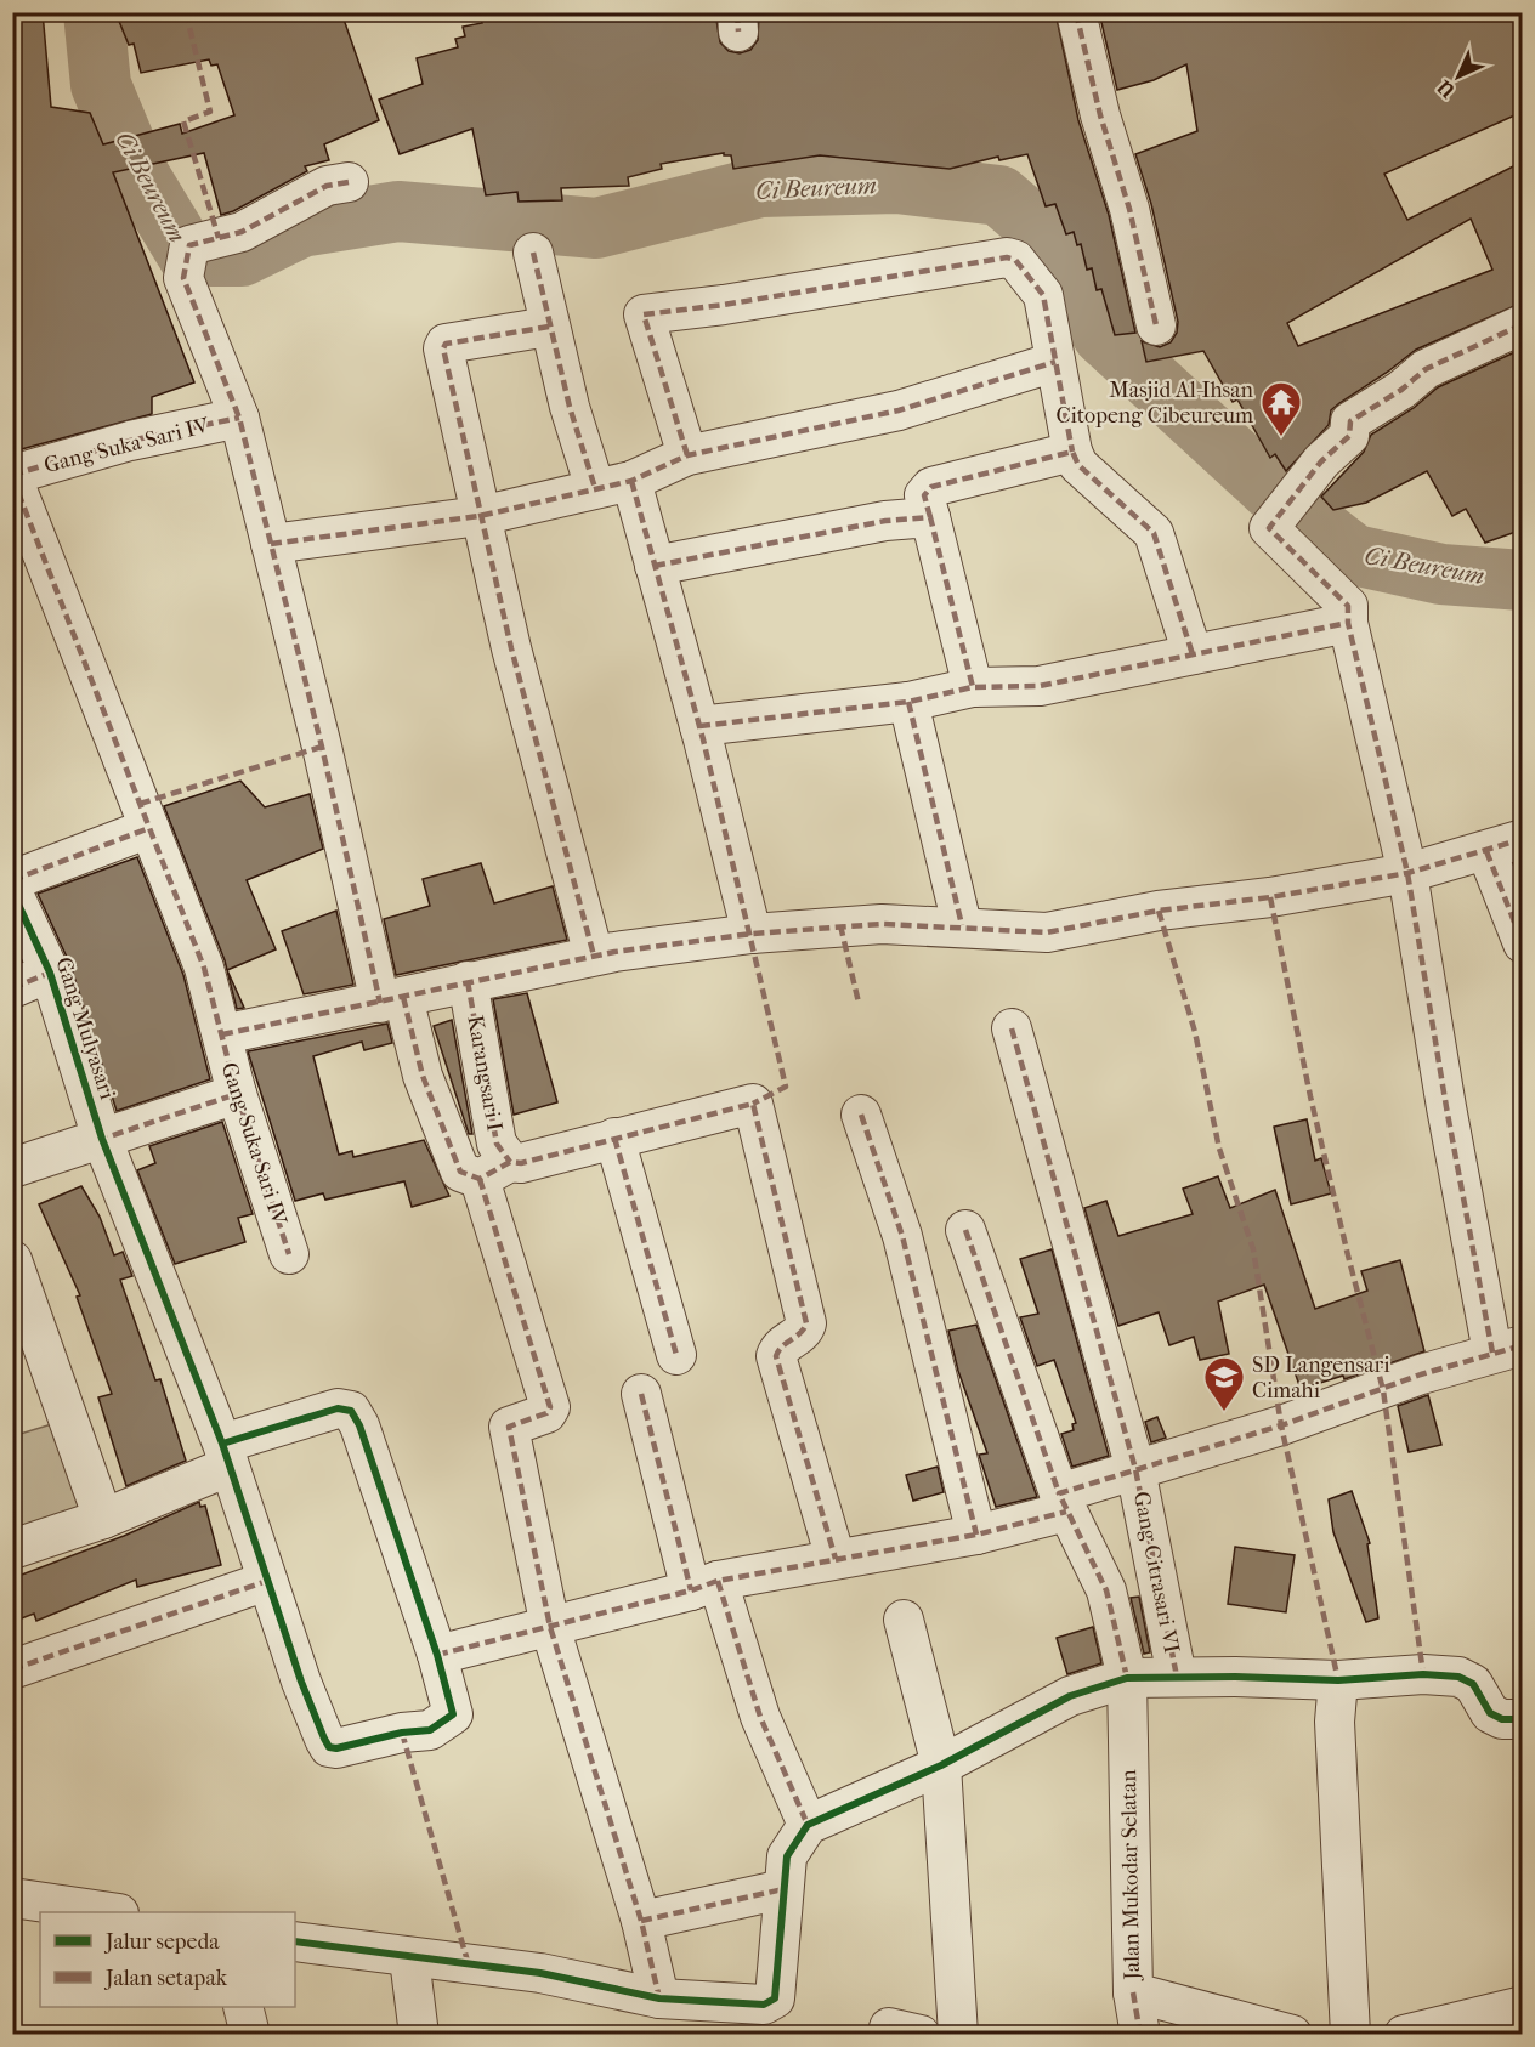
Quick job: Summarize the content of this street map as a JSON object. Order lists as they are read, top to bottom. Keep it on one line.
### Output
{"streets":{"street":["Gang Suka Sari IV","Gang Mulyasari","Karangsari I","Gang Citrasari VI","Jalan Mukodar Selatan"]},"water":["Ci Beureum"],"places":{"temple":["Masjid Al-Ihsan Citopeng Cibeureum"],"school or university":["SD Langensari Cimahi"]},"legend":["Jalur sepeda","Jalan setapak"],"north":"bottom left"}
